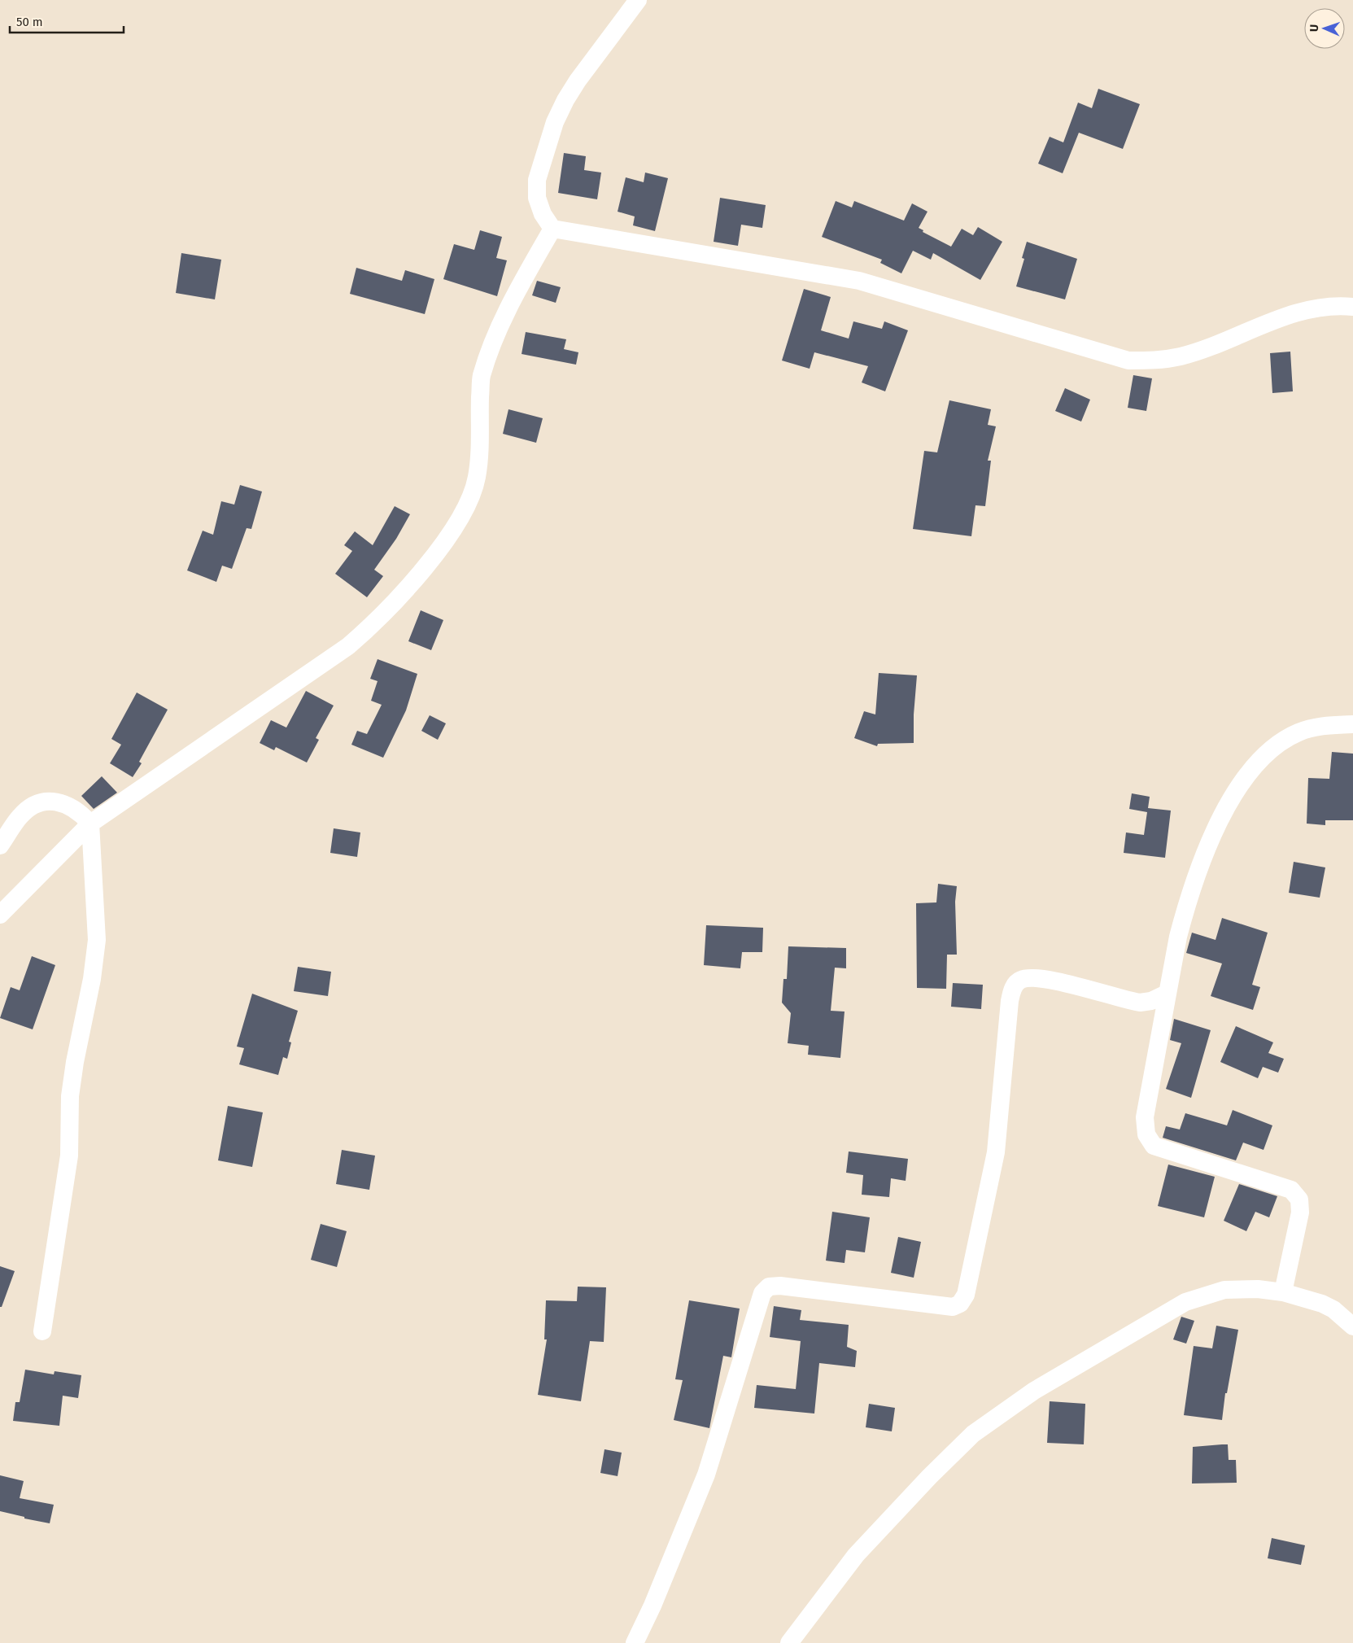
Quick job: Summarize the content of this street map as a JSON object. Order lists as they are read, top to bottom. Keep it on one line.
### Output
{"scale_bar":"50 m","north":"left"}
